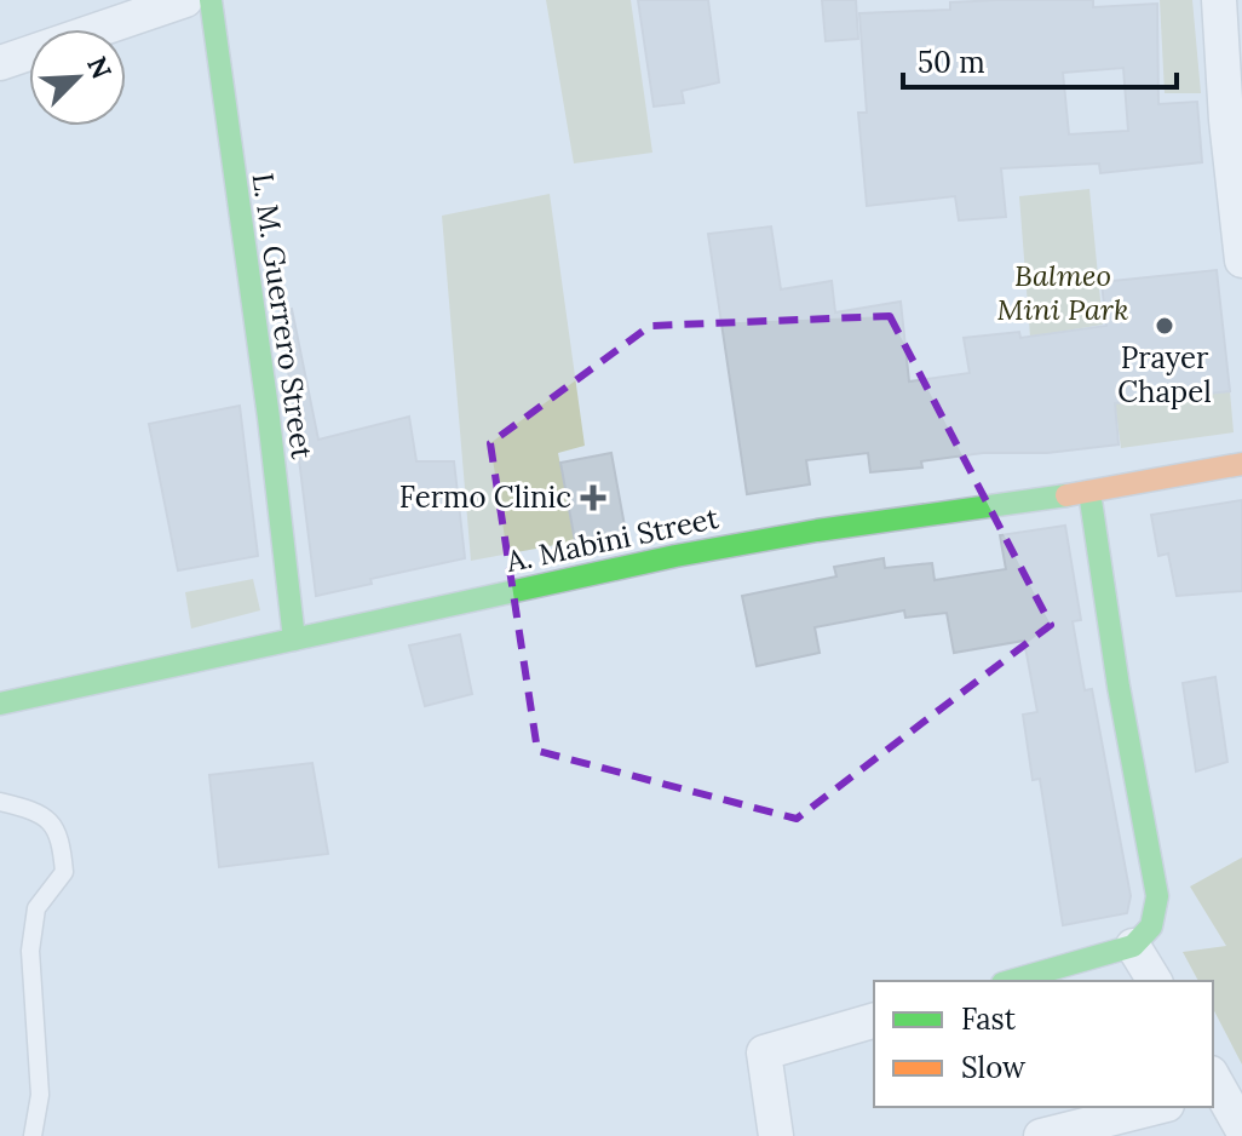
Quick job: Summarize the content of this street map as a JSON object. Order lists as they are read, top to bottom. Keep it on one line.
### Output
{"streets":{"main road":["L. M. Guerrero Street","A. Mabini Street"]},"crossings":[["L. M. Guerrero Street","A. Mabini Street"]],"parks":["Balmeo Mini Park"],"places":{"other":["Prayer Chapel"],"health":["Fermo Clinic"]},"legend":["Fast","Slow"],"scale_bar":"50 m","north":"top right"}
